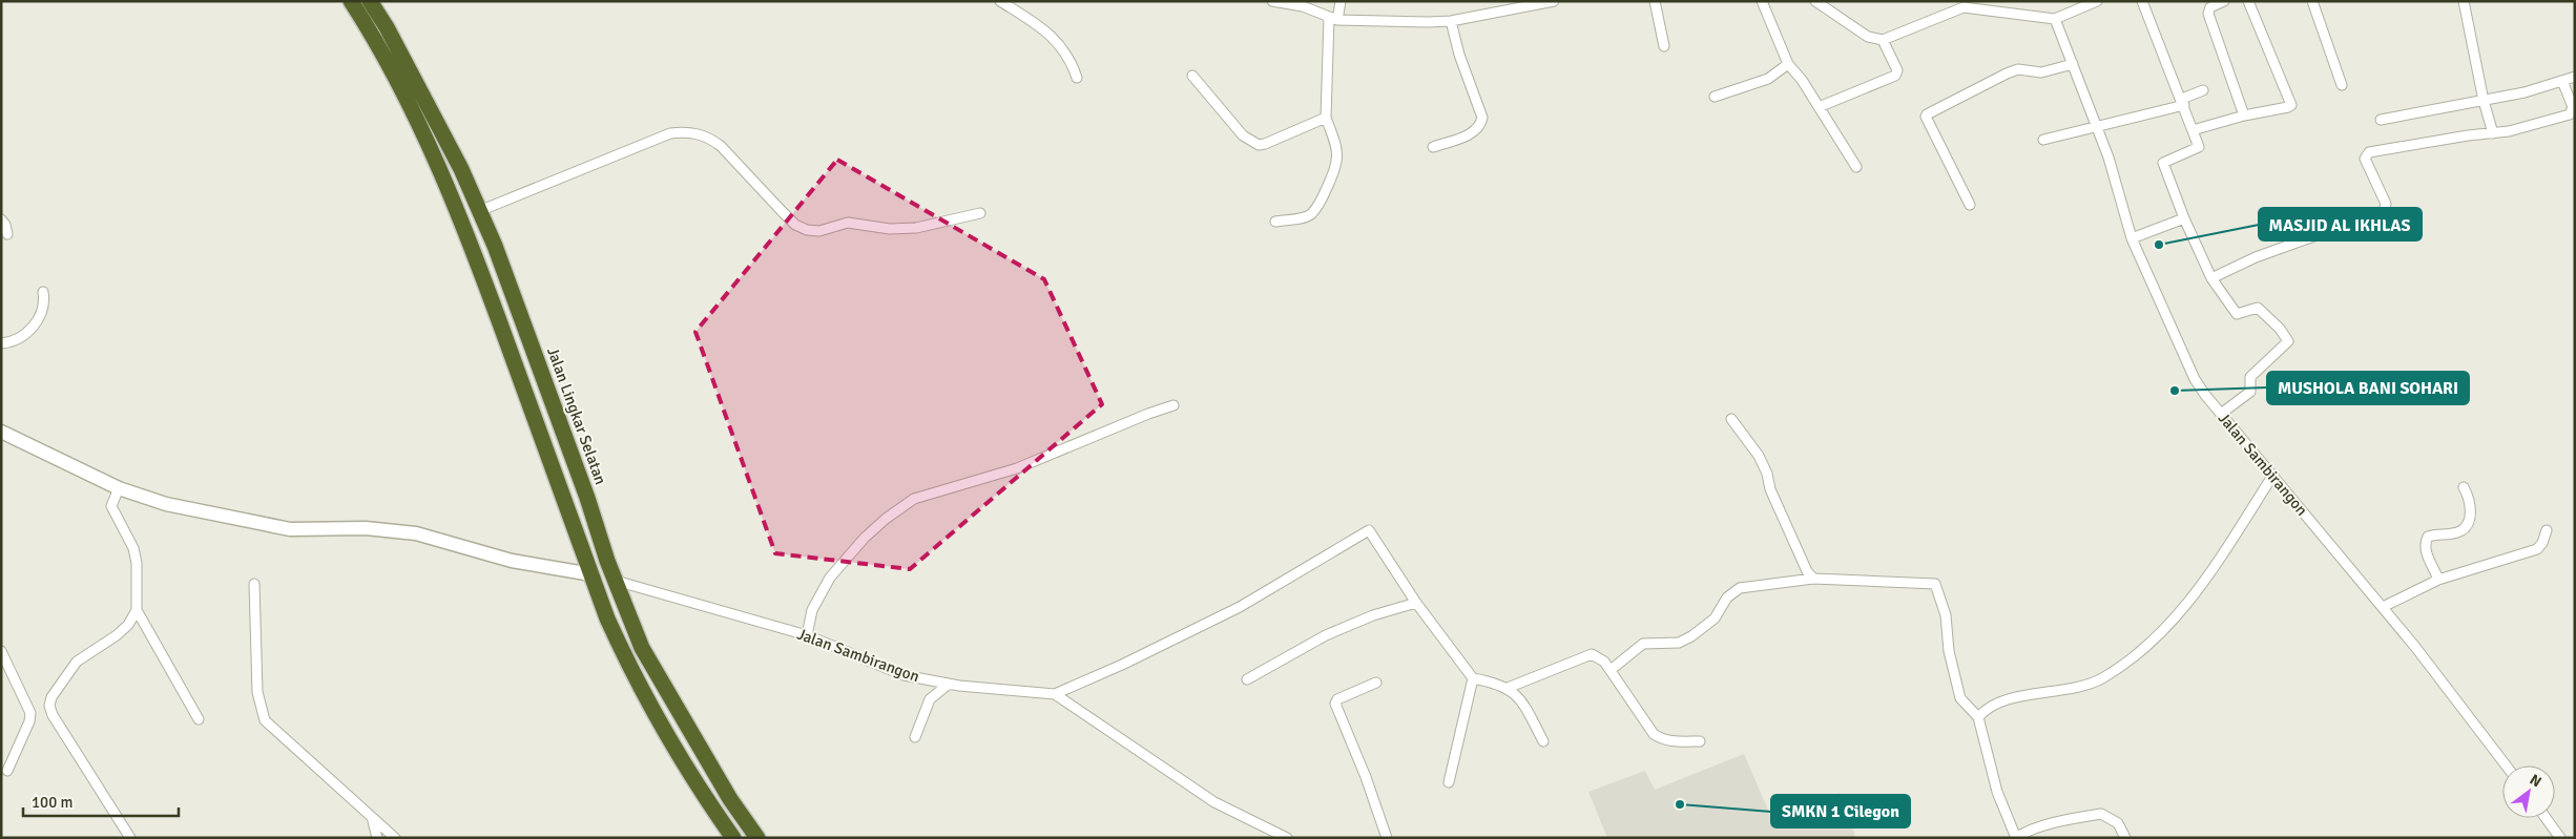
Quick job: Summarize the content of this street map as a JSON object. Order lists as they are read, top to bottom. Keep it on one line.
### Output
{"streets":{"highway":["Jalan Lingkar Selatan"],"street":["Jalan Sambirangon"]},"crossings":[["Jalan Lingkar Selatan","Jalan Sambirangon"]],"places":["MASJID AL IKHLAS","MUSHOLA BANI SOHARI","SMKN 1 Cilegon"],"scale_bar":"100 m","north":"top right"}
